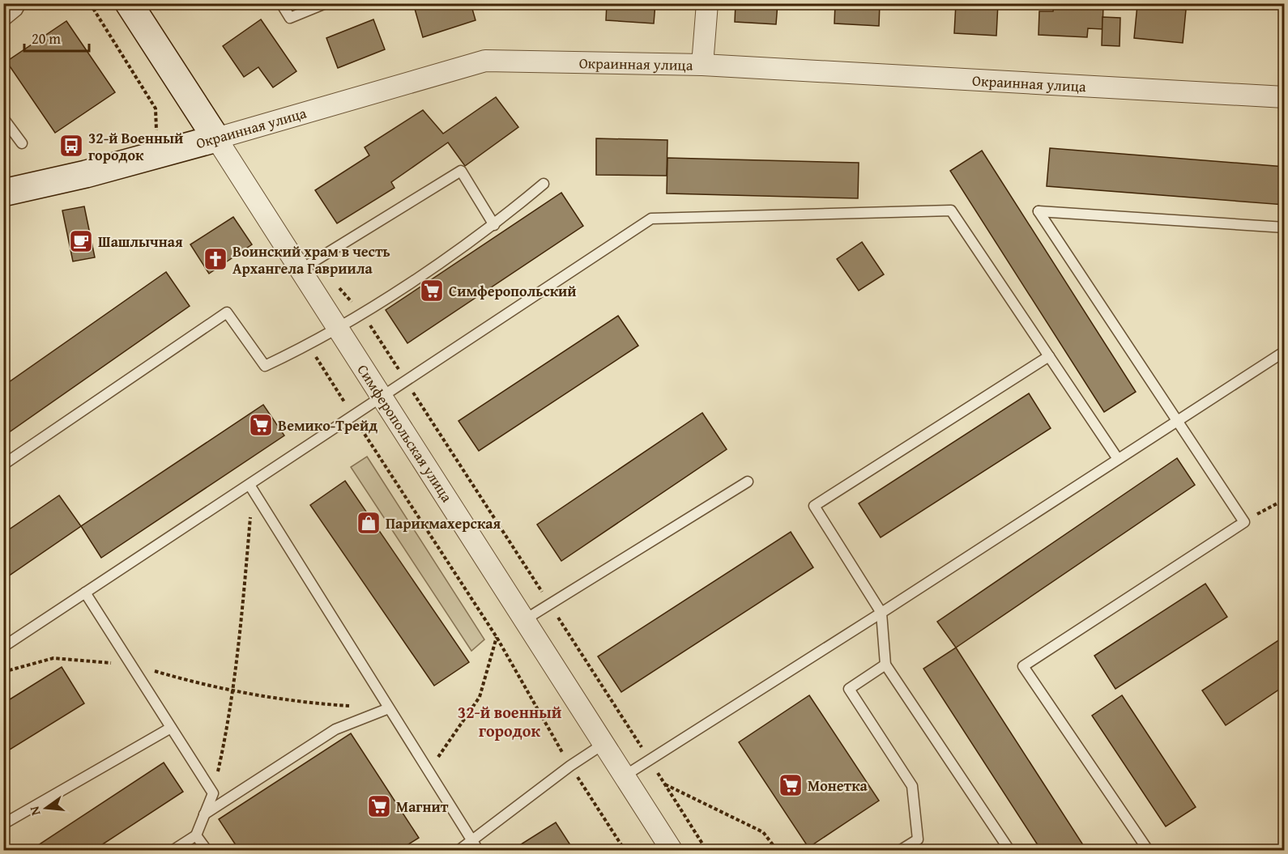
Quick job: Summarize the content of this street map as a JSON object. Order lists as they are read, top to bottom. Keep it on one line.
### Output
{"streets":{"street":["Окраинная улица","Симферопольская улица"]},"crossings":[["Окраинная улица","Симферопольская улица"]],"districts":["32-й военный городок"],"places":{"bus stop":["32-й Военный городок"],"cafe":["Шашлычная"],"church":["Воинский храм в честь Архангела Гавриила"],"supermarket":["Симферопольский","Вемико-Трейд","Монетка","Магнит"],"shop":["Парикмахерская"]},"scale_bar":"20 m","north":"left"}
